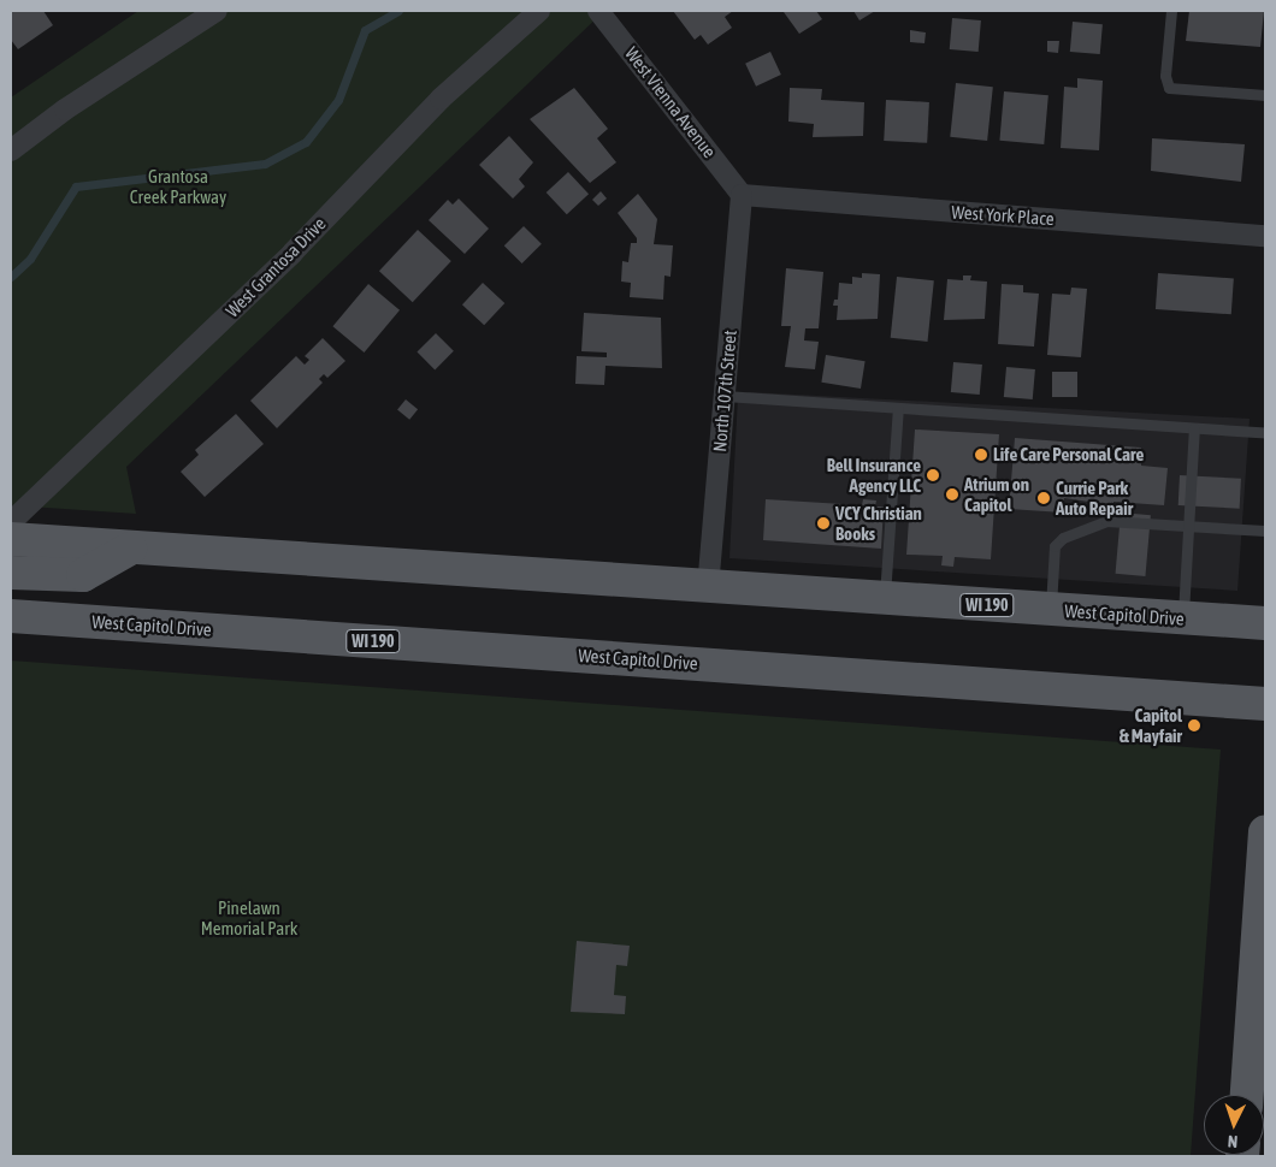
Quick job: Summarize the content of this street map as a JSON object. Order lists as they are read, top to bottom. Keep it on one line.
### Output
{"streets":{"main road":["WI 190","West Capitol Drive"],"street":["West Vienna Avenue","West York Place","West Grantosa Drive","North 107th Street"]},"crossings":[["West Vienna Avenue","West York Place"],["West Vienna Avenue","North 107th Street"],["West York Place","North 107th Street"],["North 107th Street","West Capitol Drive"]],"parks":["Grantosa Creek Parkway","Pinelawn Memorial Park"],"places":["Life Care Personal Care","Bell Insurance Agency LLC","Atrium on Capitol","Currie Park Auto Repair","VCY Christian Books","Capitol & Mayfair"],"north":"bottom"}
